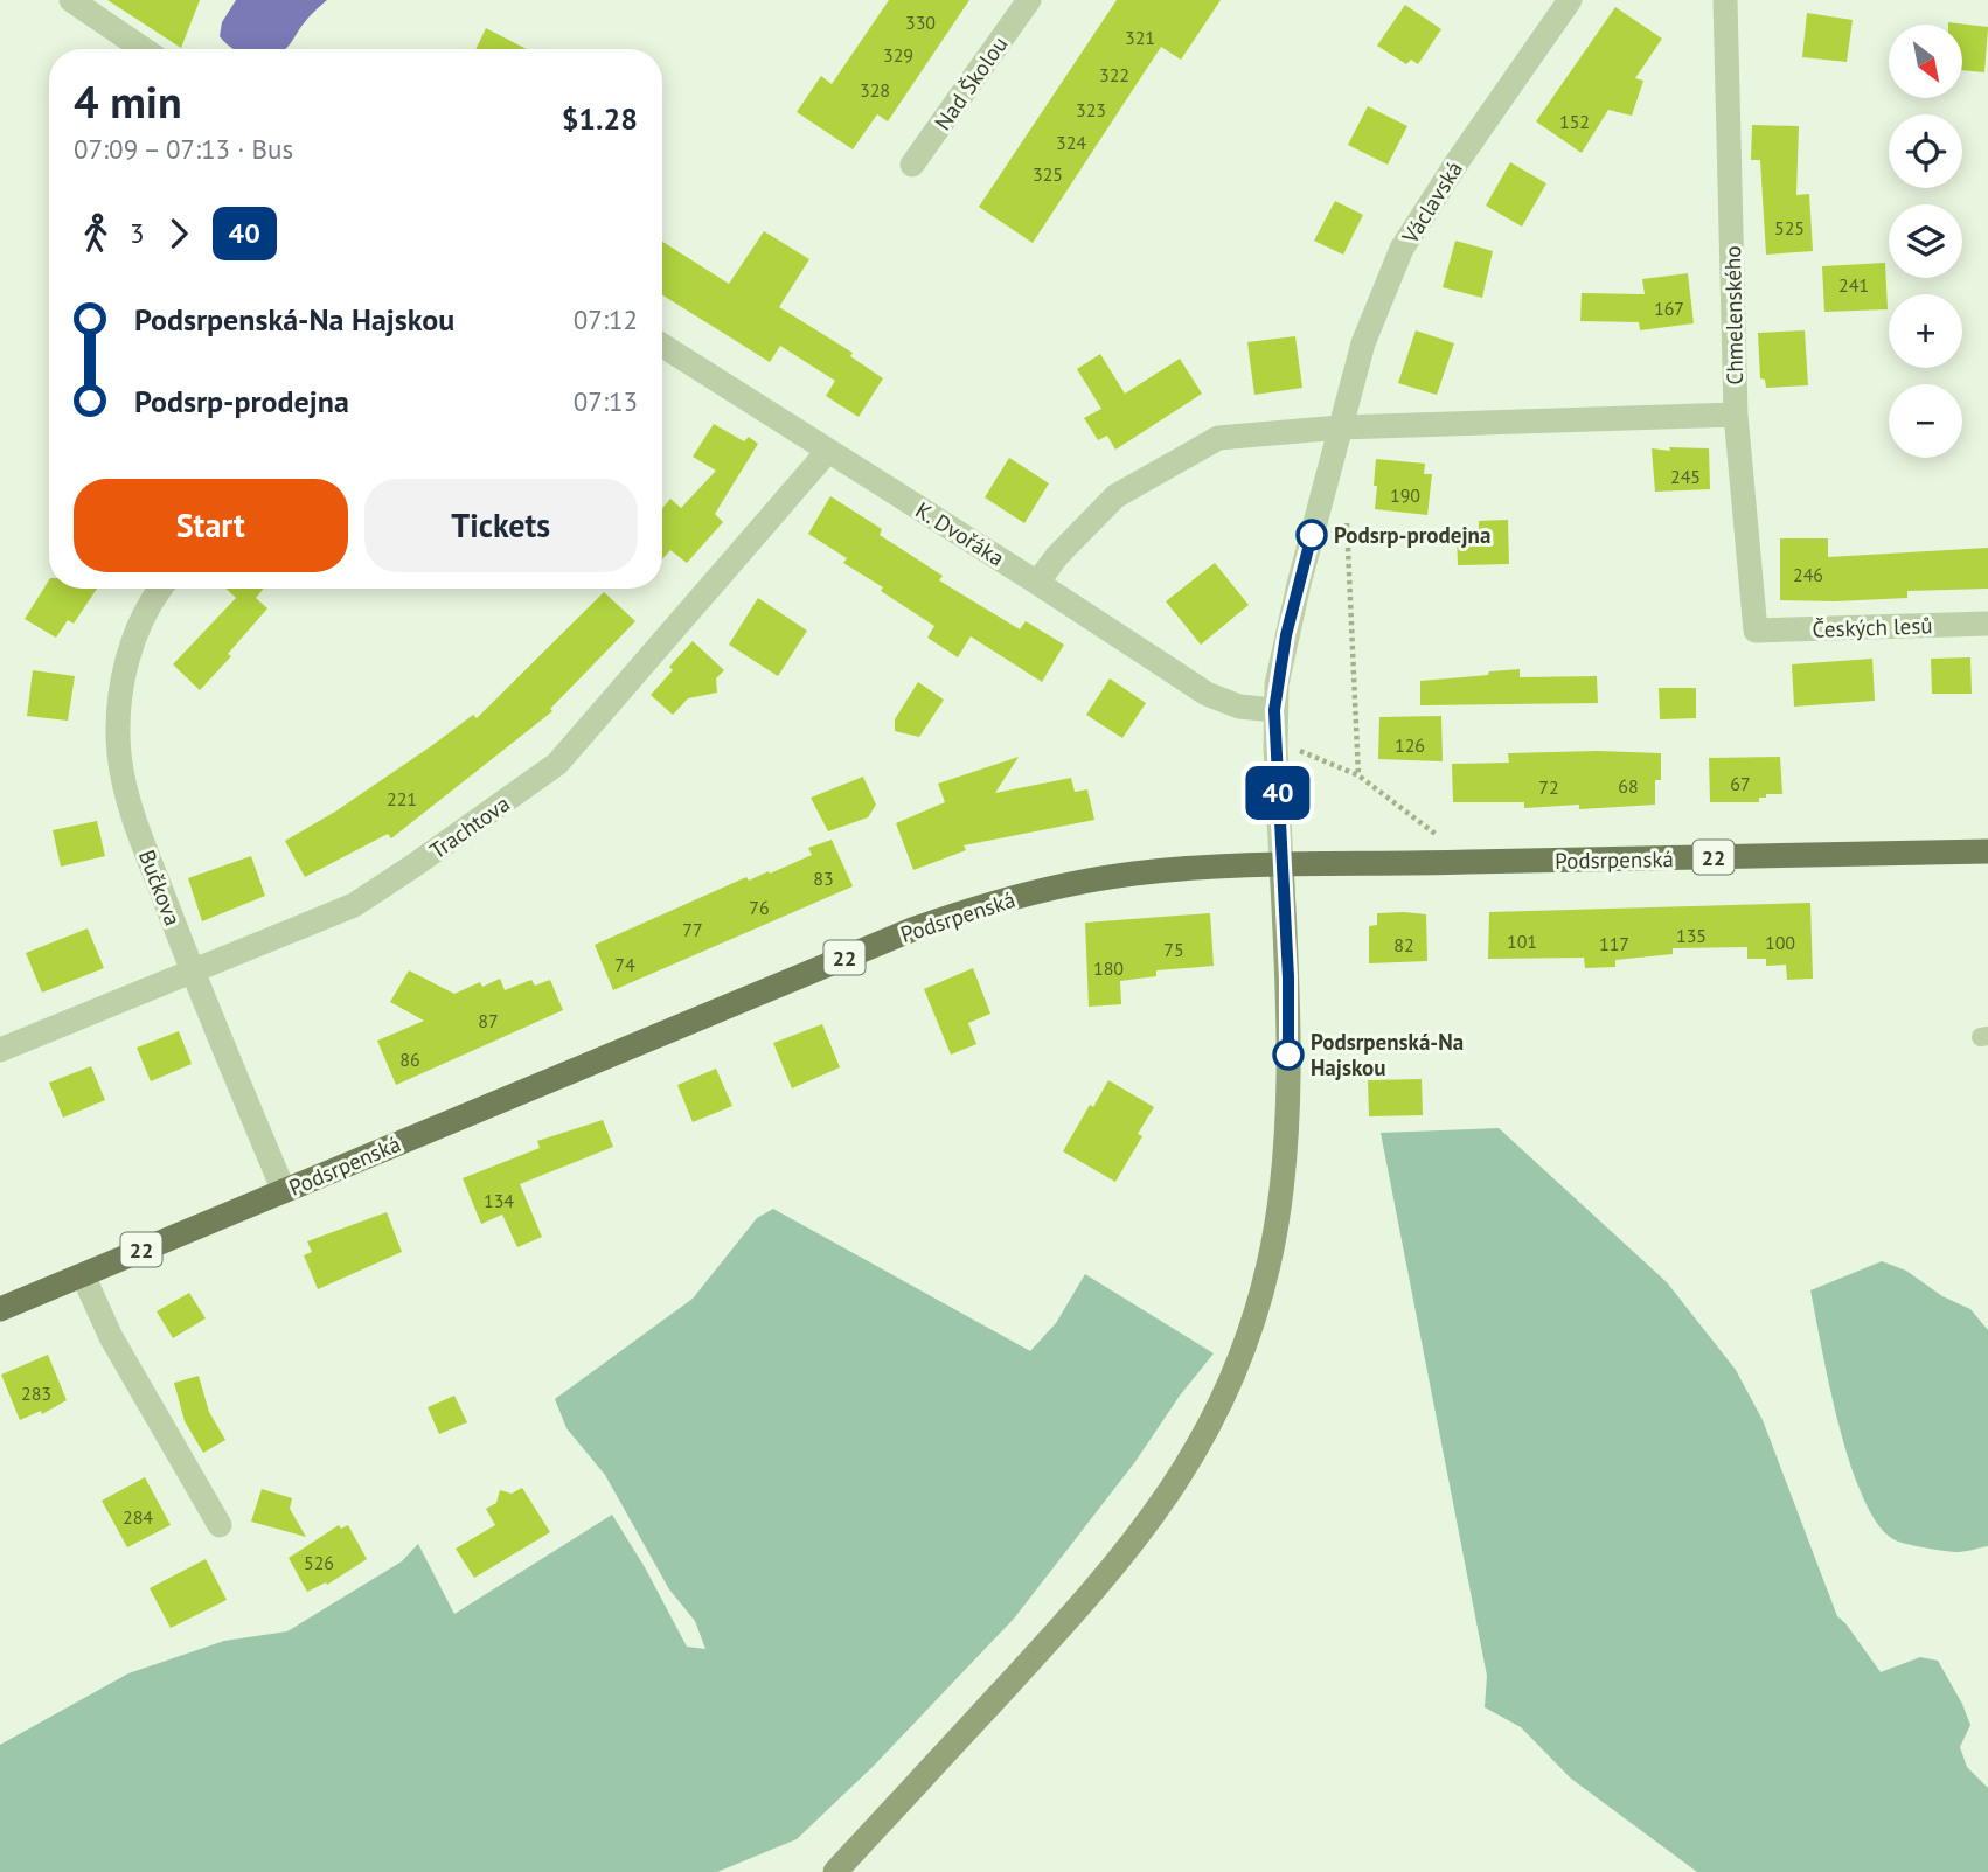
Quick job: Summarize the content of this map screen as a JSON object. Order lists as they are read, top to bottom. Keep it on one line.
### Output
{"streets":{"main road":["22","Podsrpenská"],"street":["Nad Školou","Václavská","Chmelenského","K. Dvořáka","Českých lesů","Trachtova","Bučkova"]},"crossings":[["Václavská","K. Dvořáka"],["Václavská","Podsrpenská"],["Chmelenského","Českých lesů"],["K. Dvořáka","Trachtova"],["Trachtova","Bučkova"],["Podsrpenská","Bučkova"]],"places":["Podsrp-prodejna","Podsrpenská-Na Hajskou"],"lines":["bus line 40"],"house_numbers":["330","321","329","322","328","323","152","324","325","525","241","167","245","190","246","126","67","68","72","221","83","76","77","135","101","100","117","82","75","74","180","87","86","134","283","284","526"],"north":"bottom right","page":{"on_map":"40","map_buttons":["+","−"],"heading":["4 min","07:09 – 07:13 · Bus","$1.28"],"legs":["3","40"],"list":[{"name":"Podsrpenská-Na Hajskou","value":"07:12"},{"name":"Podsrp-prodejna","value":"07:13"}],"buttons":["Start","Tickets"]}}
